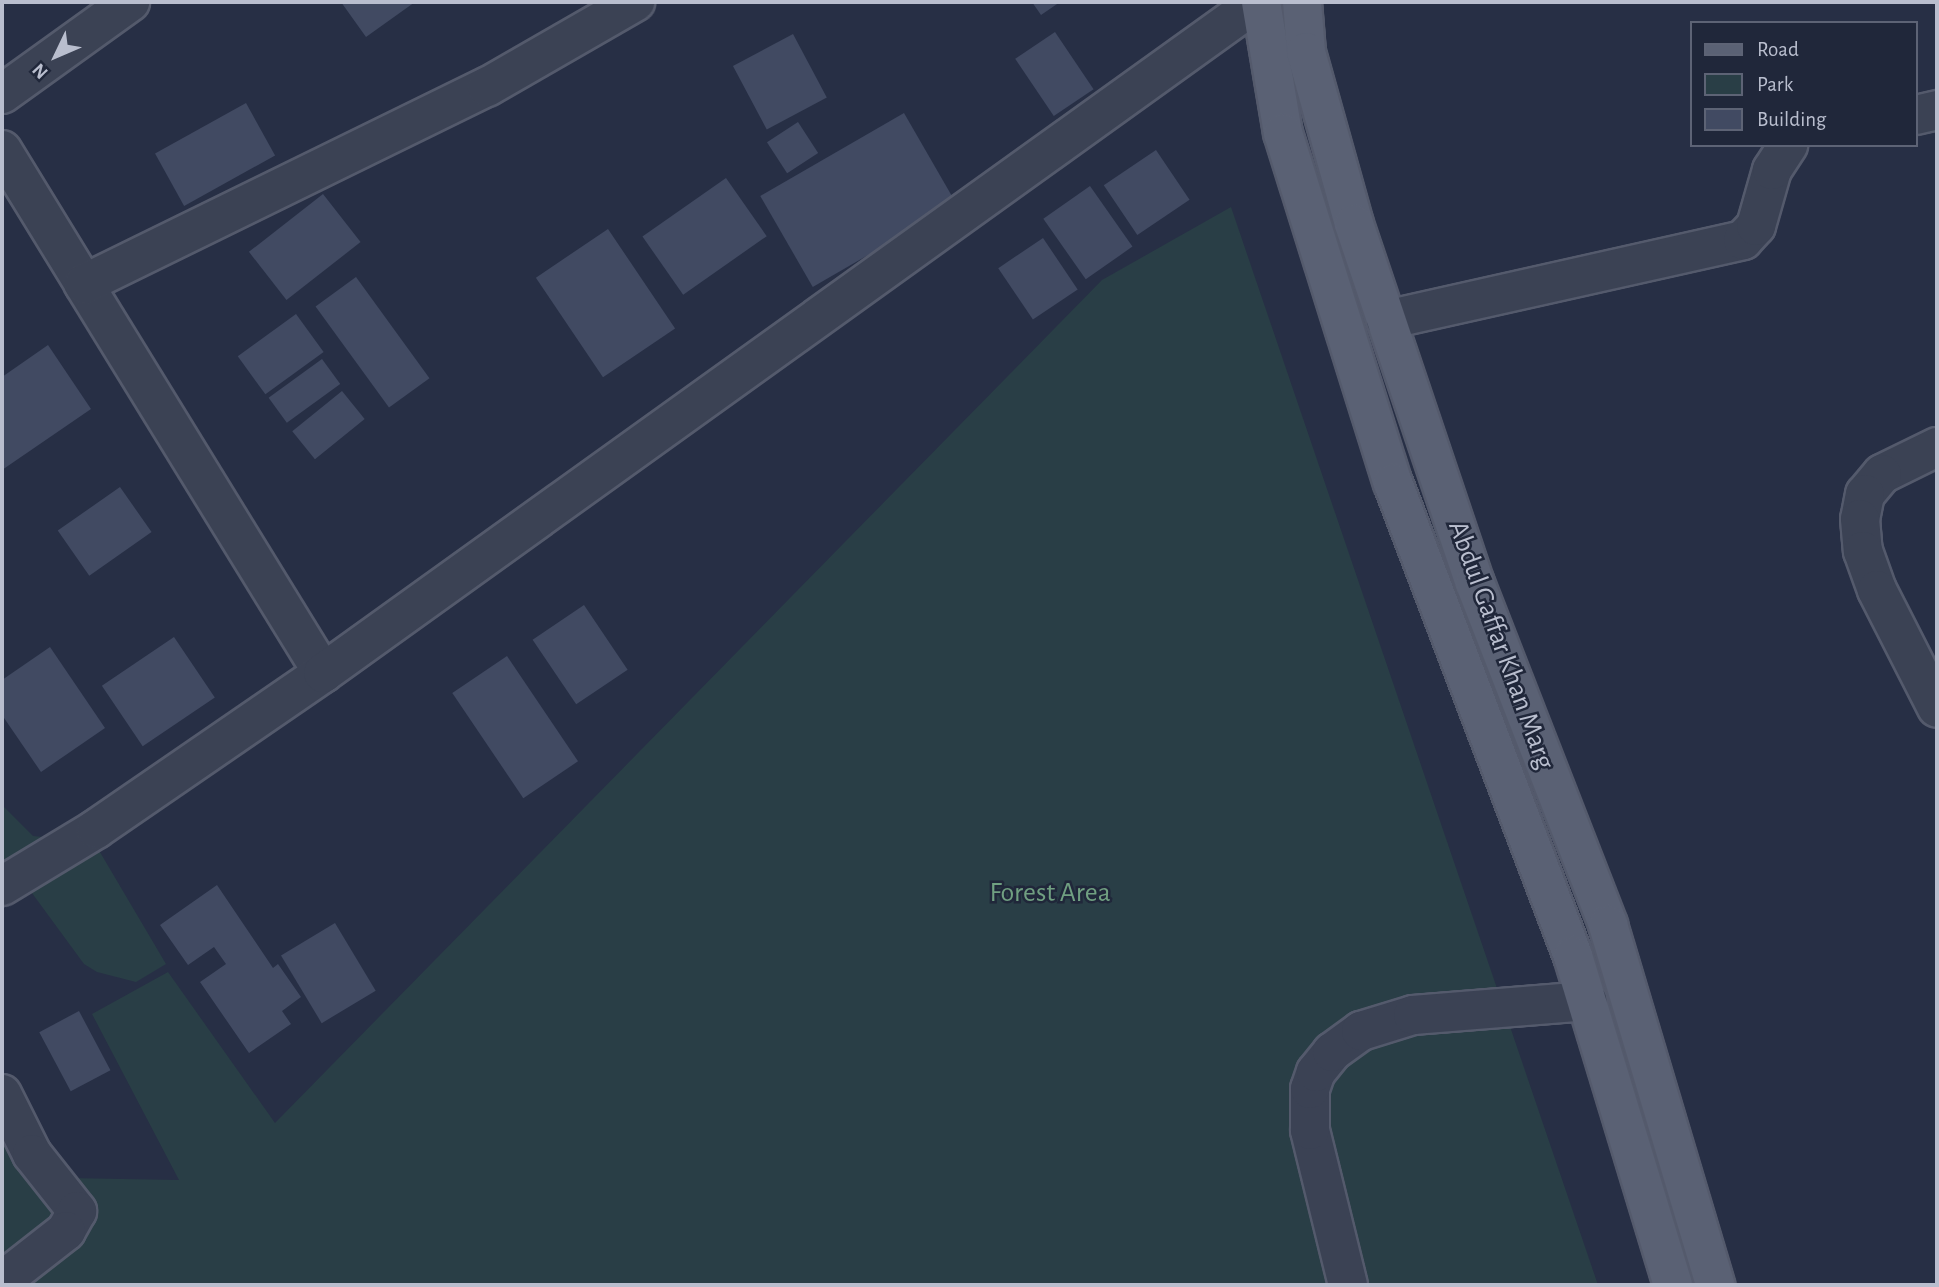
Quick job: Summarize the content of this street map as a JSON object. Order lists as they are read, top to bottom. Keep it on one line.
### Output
{"streets":{"main road":["Abdul Gaffar Khan Marg"]},"parks":["Forest Area"],"legend":["Road","Park","Building"],"north":"bottom left"}
